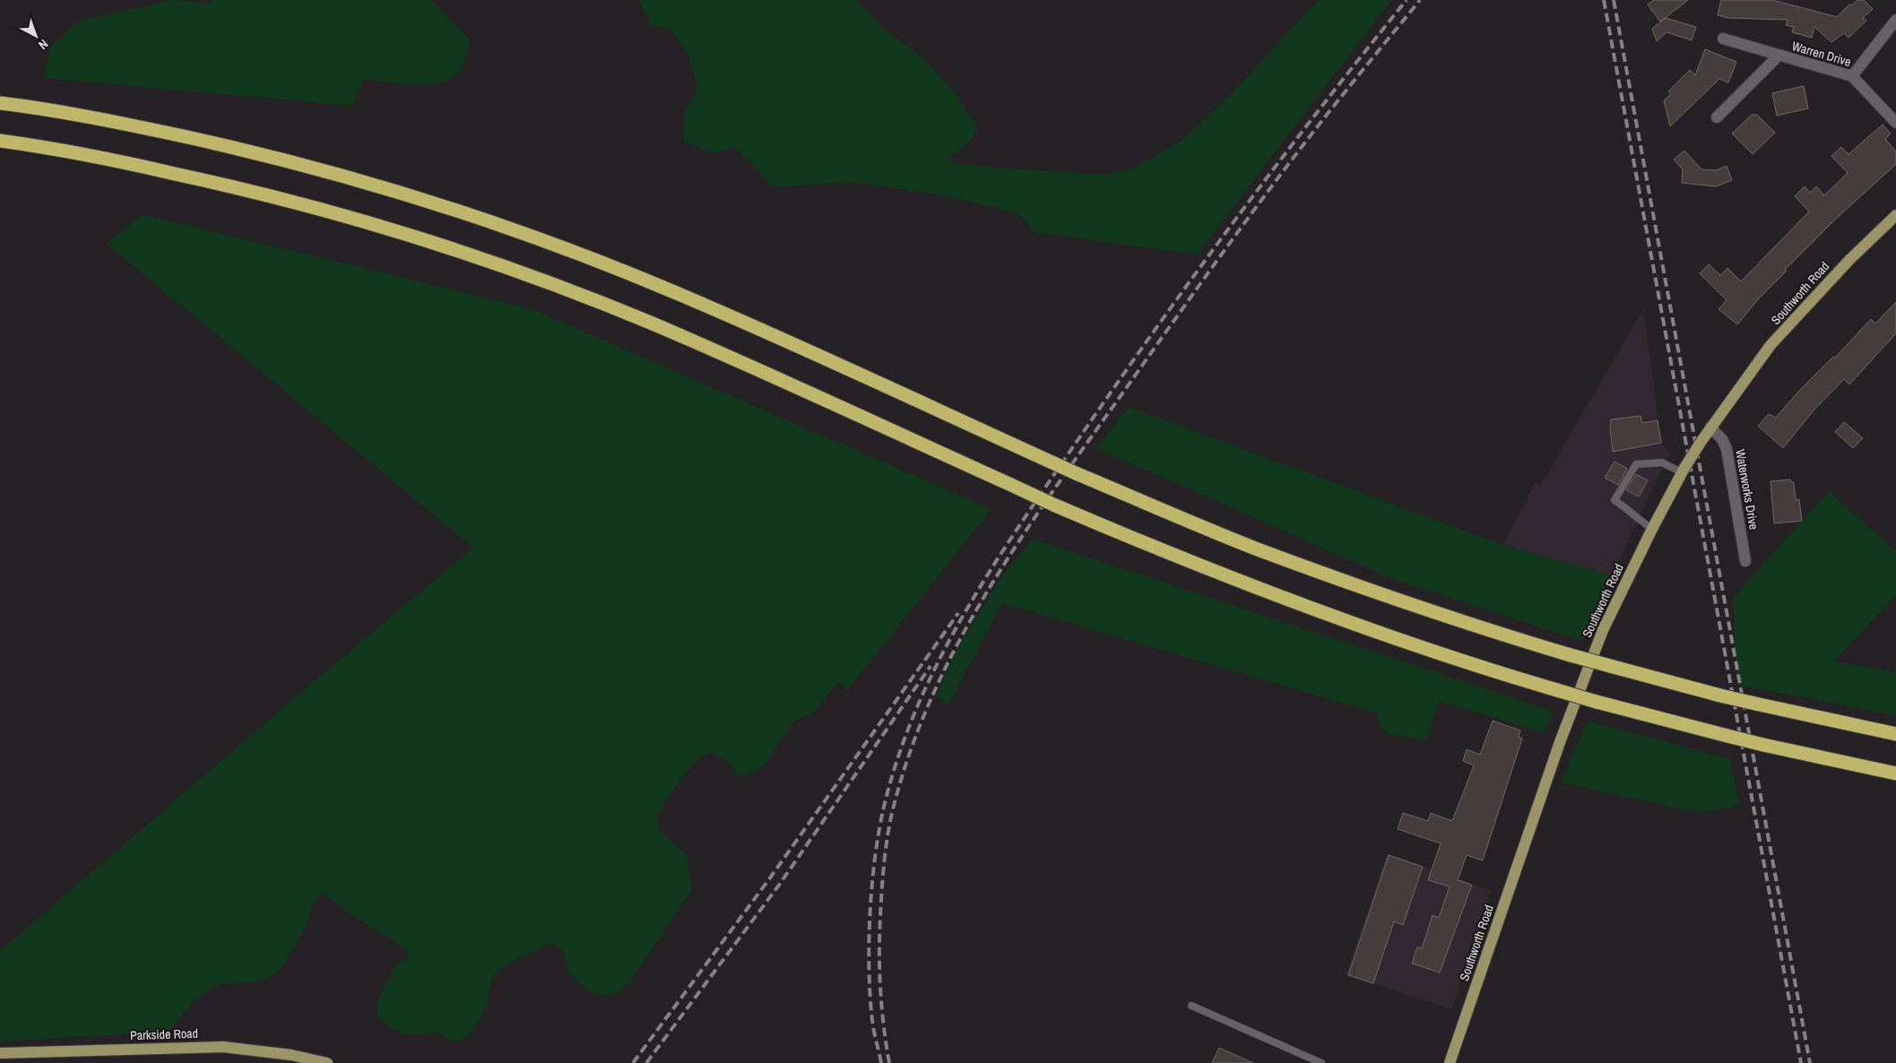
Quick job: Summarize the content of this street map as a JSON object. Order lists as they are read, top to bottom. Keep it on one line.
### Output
{"streets":{"main road":["Southworth Road","Parkside Road"],"street":["Warren Drive","Waterworks Drive"]},"crossings":[["Southworth Road","Waterworks Drive"]],"north":"bottom right"}
